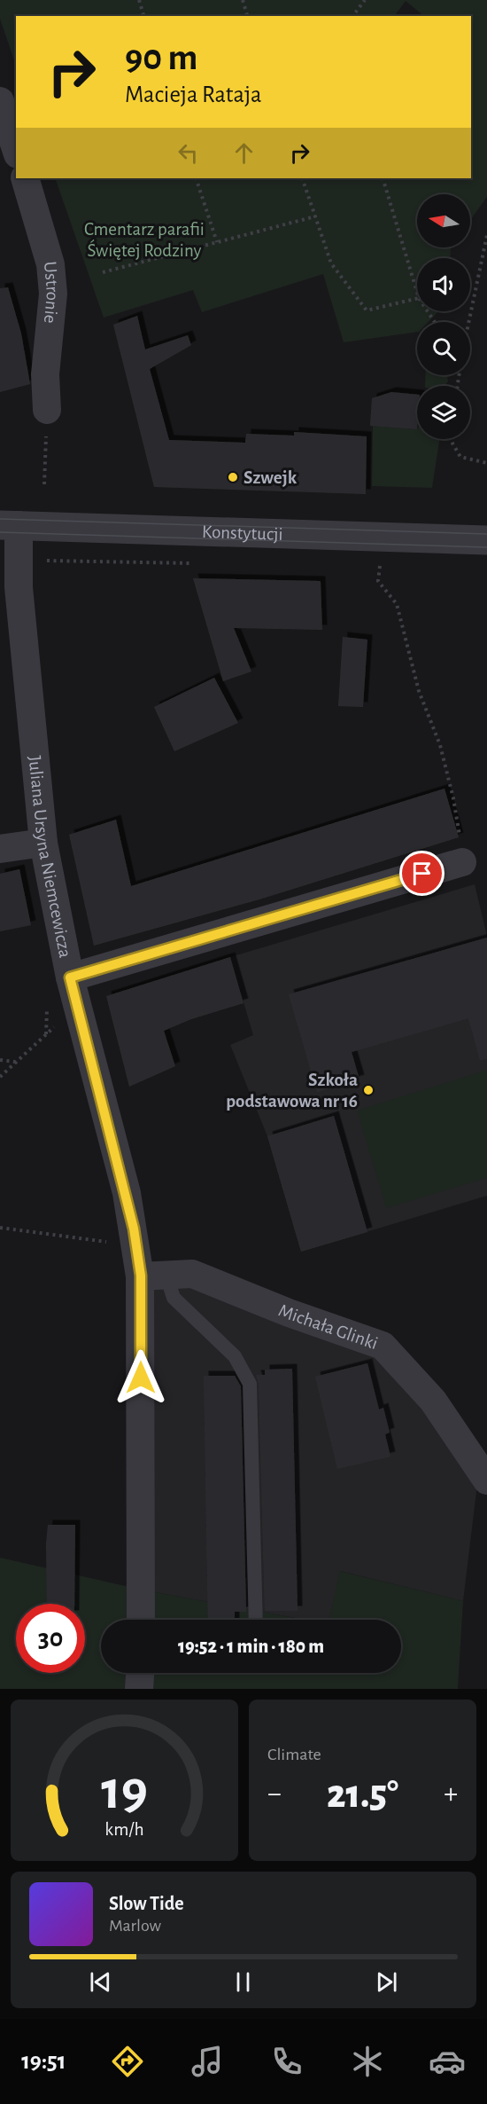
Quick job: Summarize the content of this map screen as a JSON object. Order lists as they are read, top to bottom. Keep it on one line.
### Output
{"streets":{"street":["Ustronie","Konstytucji","Juliana Ursyna Niemcewicza","Michała Glinki"]},"crossings":[["Konstytucji","Juliana Ursyna Niemcewicza"],["Juliana Ursyna Niemcewicza","Michała Glinki"]],"parks":["Cmentarz parafii Świętej Rodziny"],"places":["Szwejk","Szkoła podstawowa nr 16"],"north":"left","page":{"turn":["90 m","Macieja Rataja"],"limit":"30","trip":"19:52 · 1 min · 180 m","tile":"Climate","heat":["−","21.5°","+"],"song":["Slow Tide","Marlow"],"tabs":"19:51","gauge":["19","km/h"]}}
